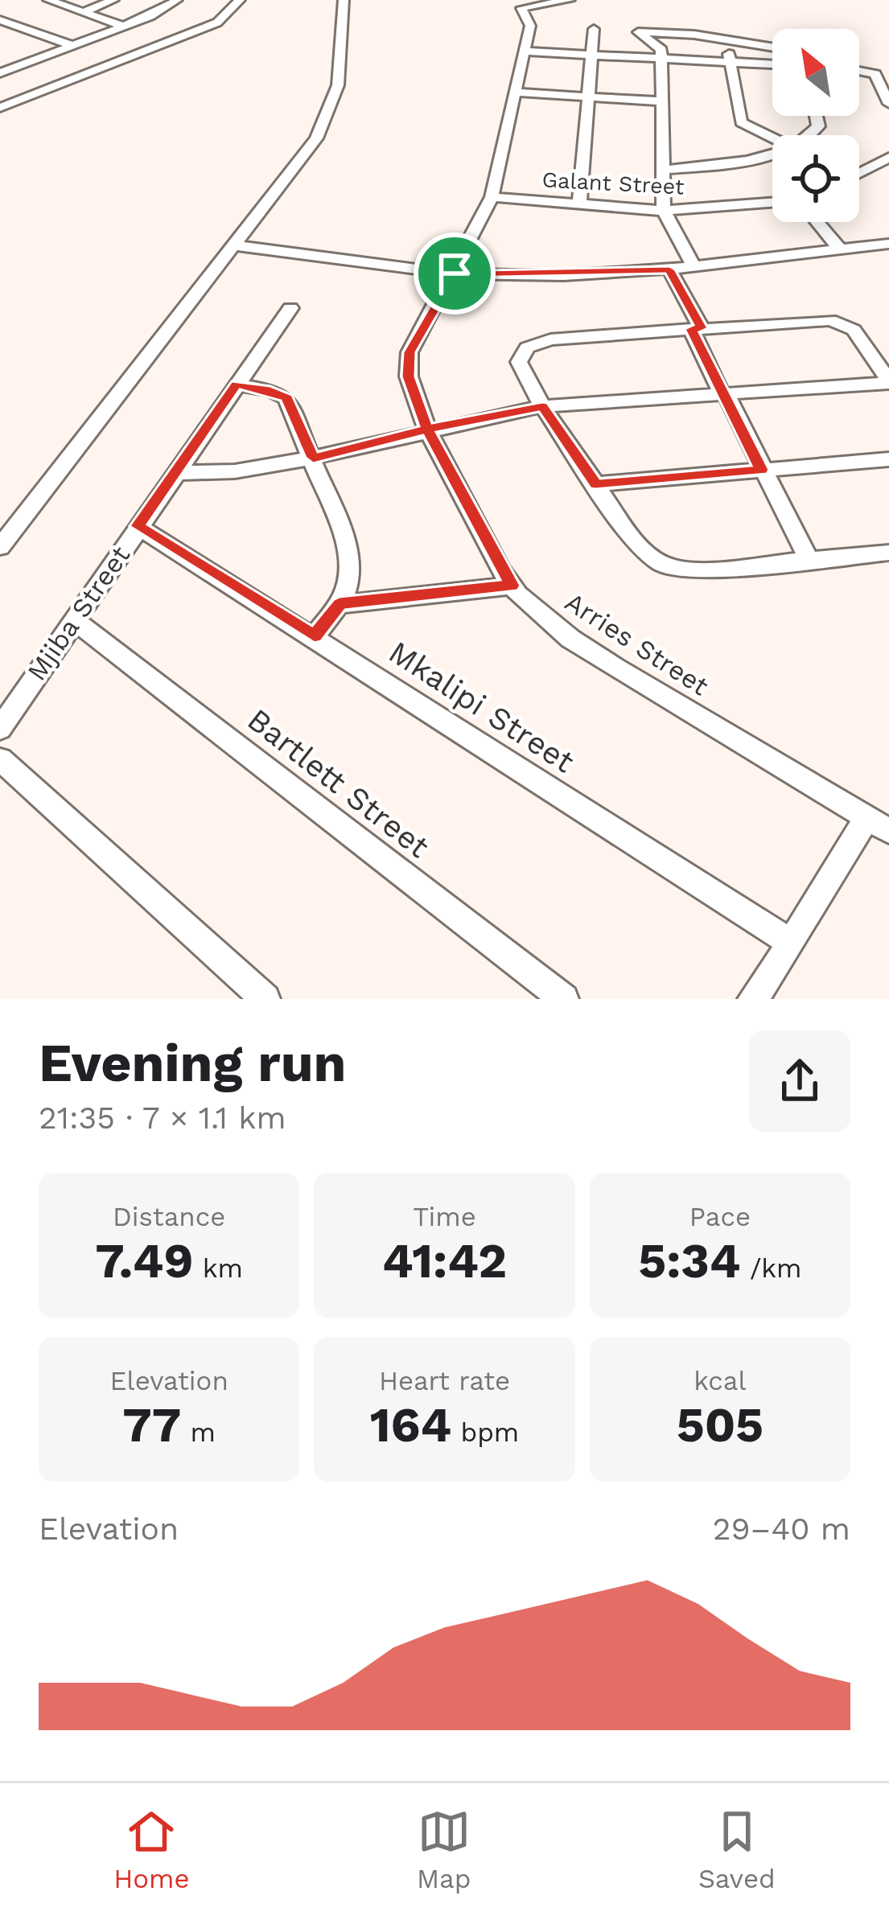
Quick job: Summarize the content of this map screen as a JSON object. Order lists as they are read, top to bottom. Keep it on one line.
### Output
{"streets":{"street":["Galant Street","Mjiba Street","Arries Street","Mkalipi Street","Bartlett Street"]},"crossings":[["Mjiba Street","Mkalipi Street"],["Mjiba Street","Bartlett Street"]],"north":"top left","page":{"heading":["Evening run","21:35 · 7 × 1.1 km"],"stats":[["Distance","7.49 km"],["Time","41:42"],["Pace","5:34 /km"],["Elevation","77 m"],["Heart rate","164 bpm"],["kcal","505"]],"chart":["Elevation","29–40 m"],"tabs":["Home","Map","Saved"]}}
